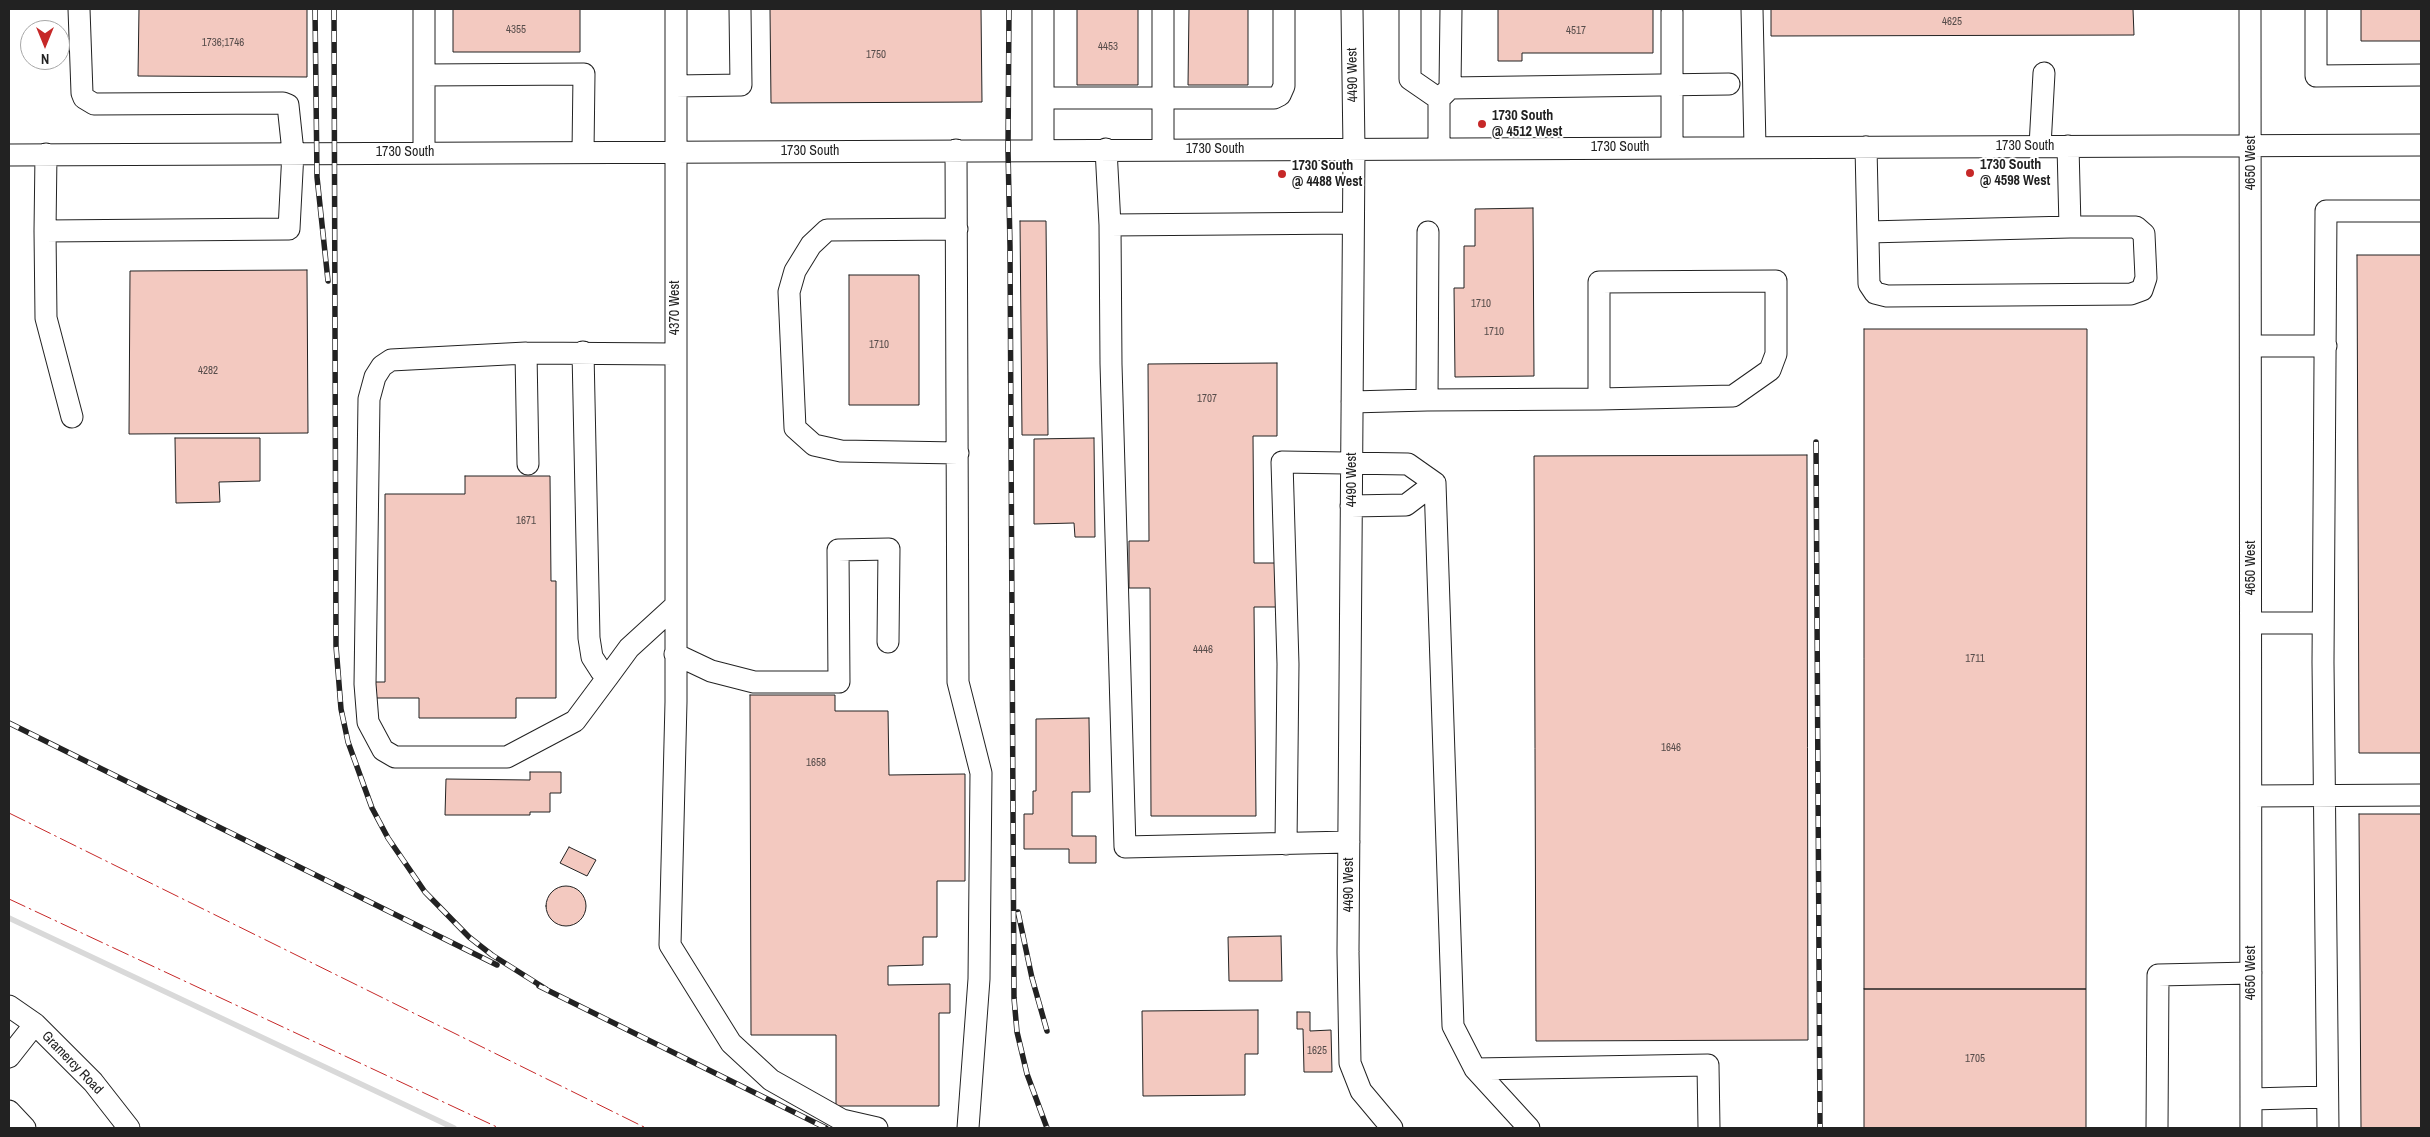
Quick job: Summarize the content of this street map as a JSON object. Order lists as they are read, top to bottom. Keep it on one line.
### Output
{"streets":{"street":["4490 West","1730 South","4650 West","4370 West","Gramercy Road"]},"crossings":[["4490 West","1730 South"],["1730 South","4650 West"],["1730 South","4370 West"]],"places":["1730 South @ 4512 West","1730 South @ 4598 West","1730 South @ 4488 West"],"house_numbers":["4625","4355","4517","1736;1746","4453","1750","1710","1710","1710","4282","1707","1671","4446","1711","1646","1658","1625","1705"],"north":"bottom"}
